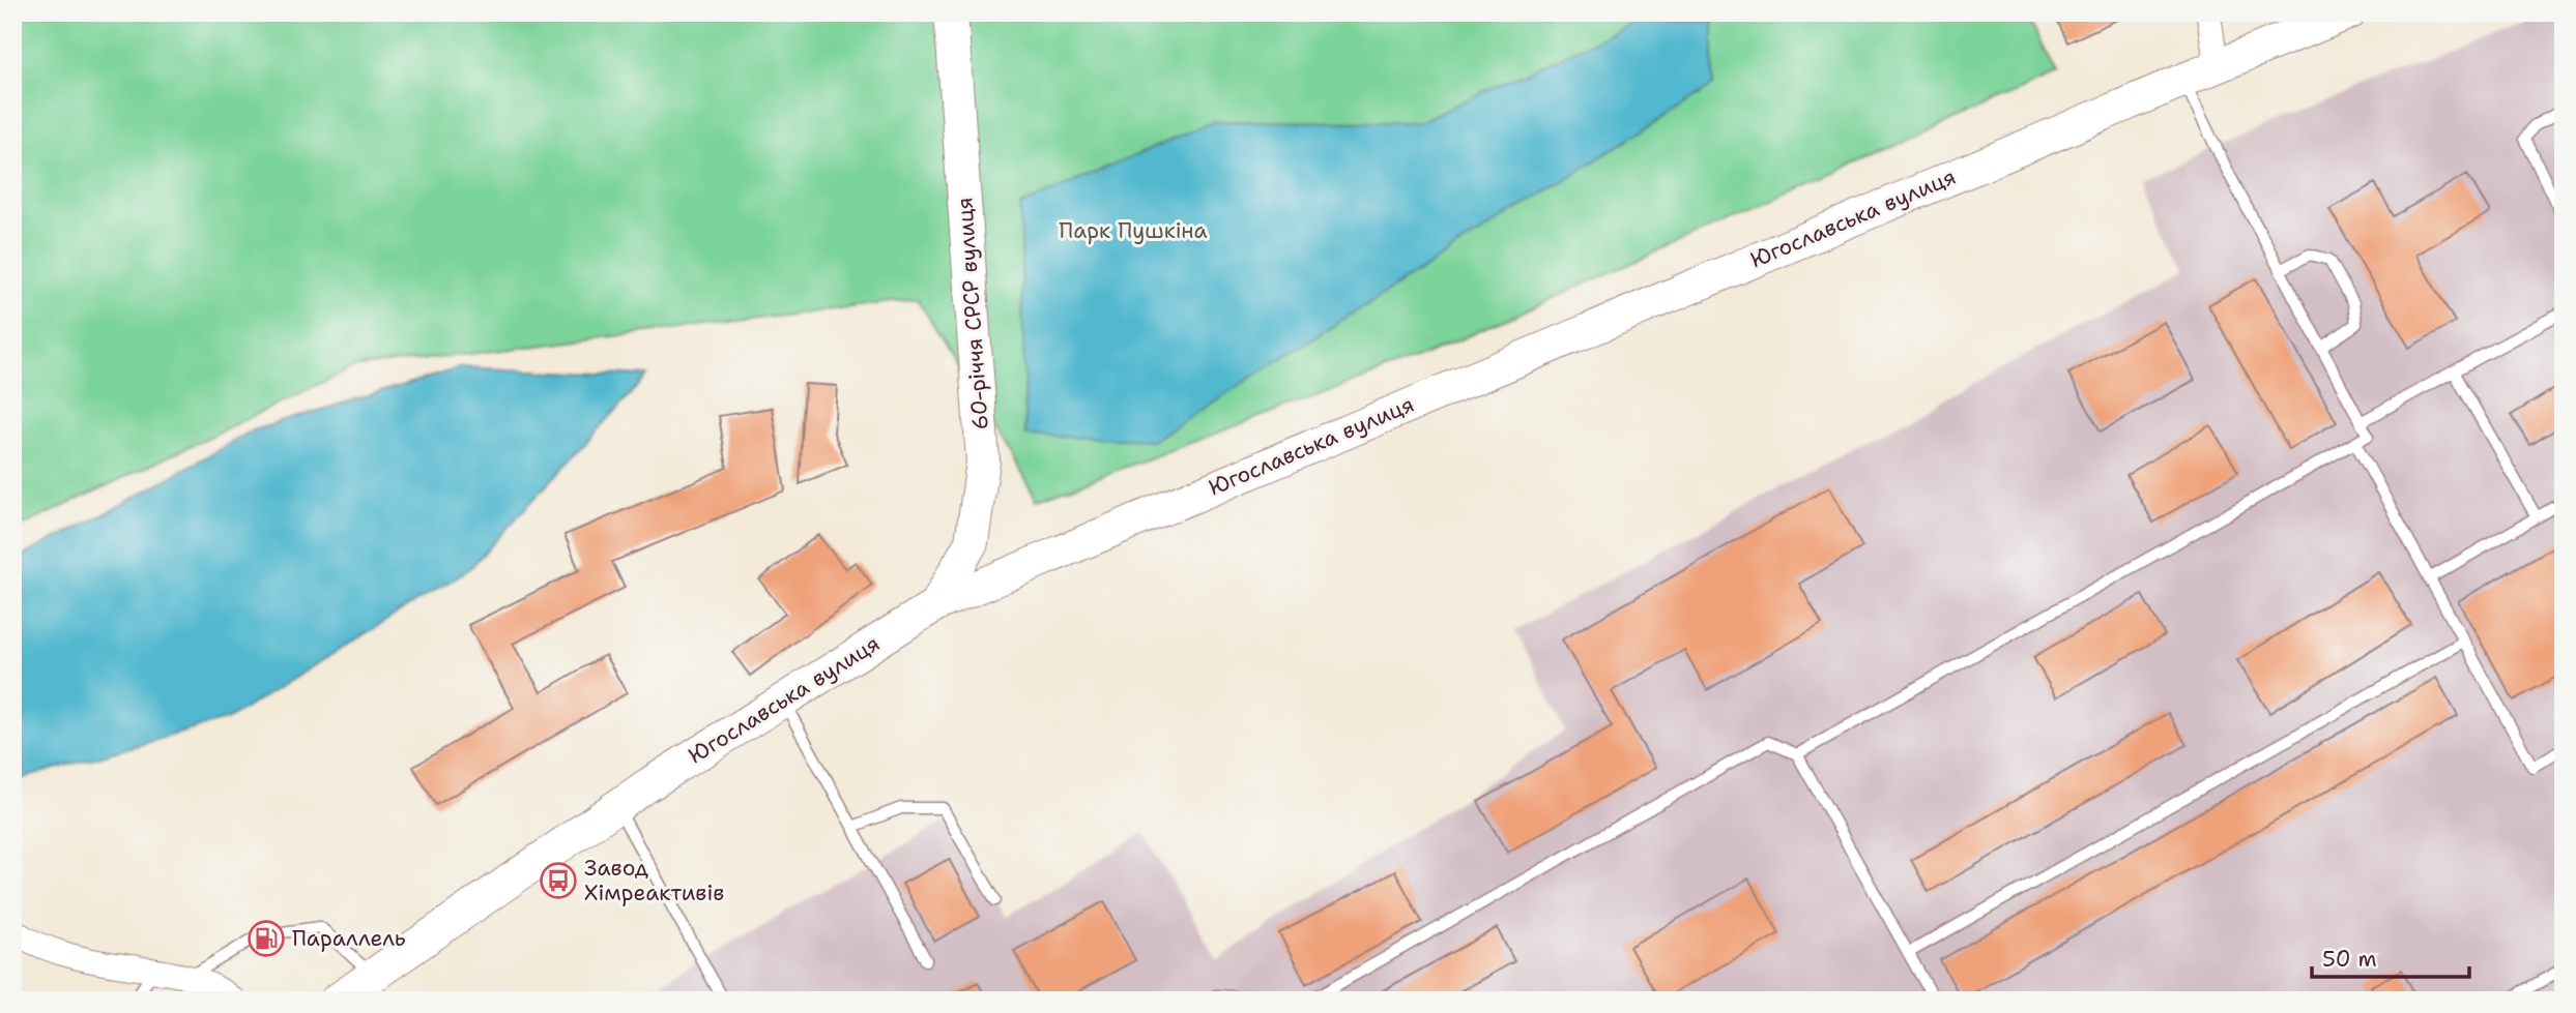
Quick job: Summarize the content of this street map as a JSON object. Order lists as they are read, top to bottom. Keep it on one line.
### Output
{"streets":{"street":["Югославська вулиця","60-річчя СРСР вулиця"]},"crossings":[["Югославська вулиця","60-річчя СРСР вулиця"]],"parks":["Парк Пушкіна"],"places":{"bus stop":["Завод Хімреактивів"],"fuel station":["Параллель"]},"scale_bar":"50 m"}
